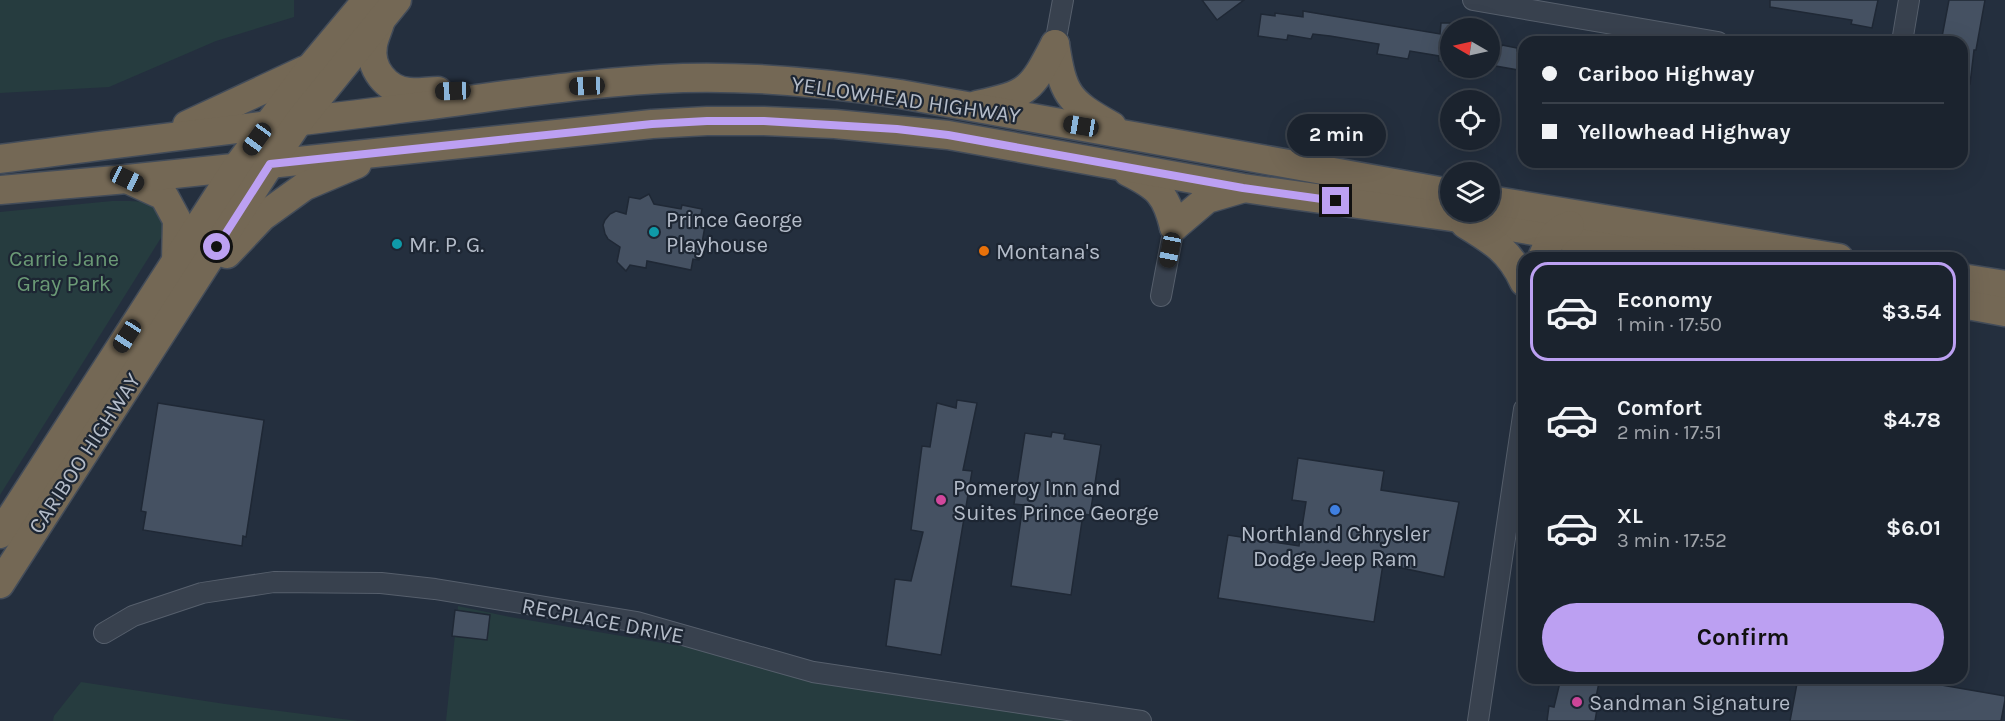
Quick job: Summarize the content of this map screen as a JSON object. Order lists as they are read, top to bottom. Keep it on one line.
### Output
{"streets":{"highway":["YELLOWHEAD HIGHWAY","CARIBOO HIGHWAY"],"street":["RECPLACE DRIVE"]},"crossings":[["YELLOWHEAD HIGHWAY","CARIBOO HIGHWAY"]],"parks":["Carrie Jane Gray Park"],"places":["Prince George Playhouse","Mr. P. G.","Montana's","Pomeroy Inn and Suites Prince George","Northland Chrysler Dodge Jeep Ram","Sandman Signature"],"north":"left","page":{"banner":["Cariboo Highway","Yellowhead Highway"],"bubble":"2 min","list":[{"name":"Economy","note":"1 min · 17:50","value":"$3.54"},{"name":"Comfort","note":"2 min · 17:51","value":"$4.78"},{"name":"XL","note":"3 min · 17:52","value":"$6.01"}],"buttons":"Confirm"}}
